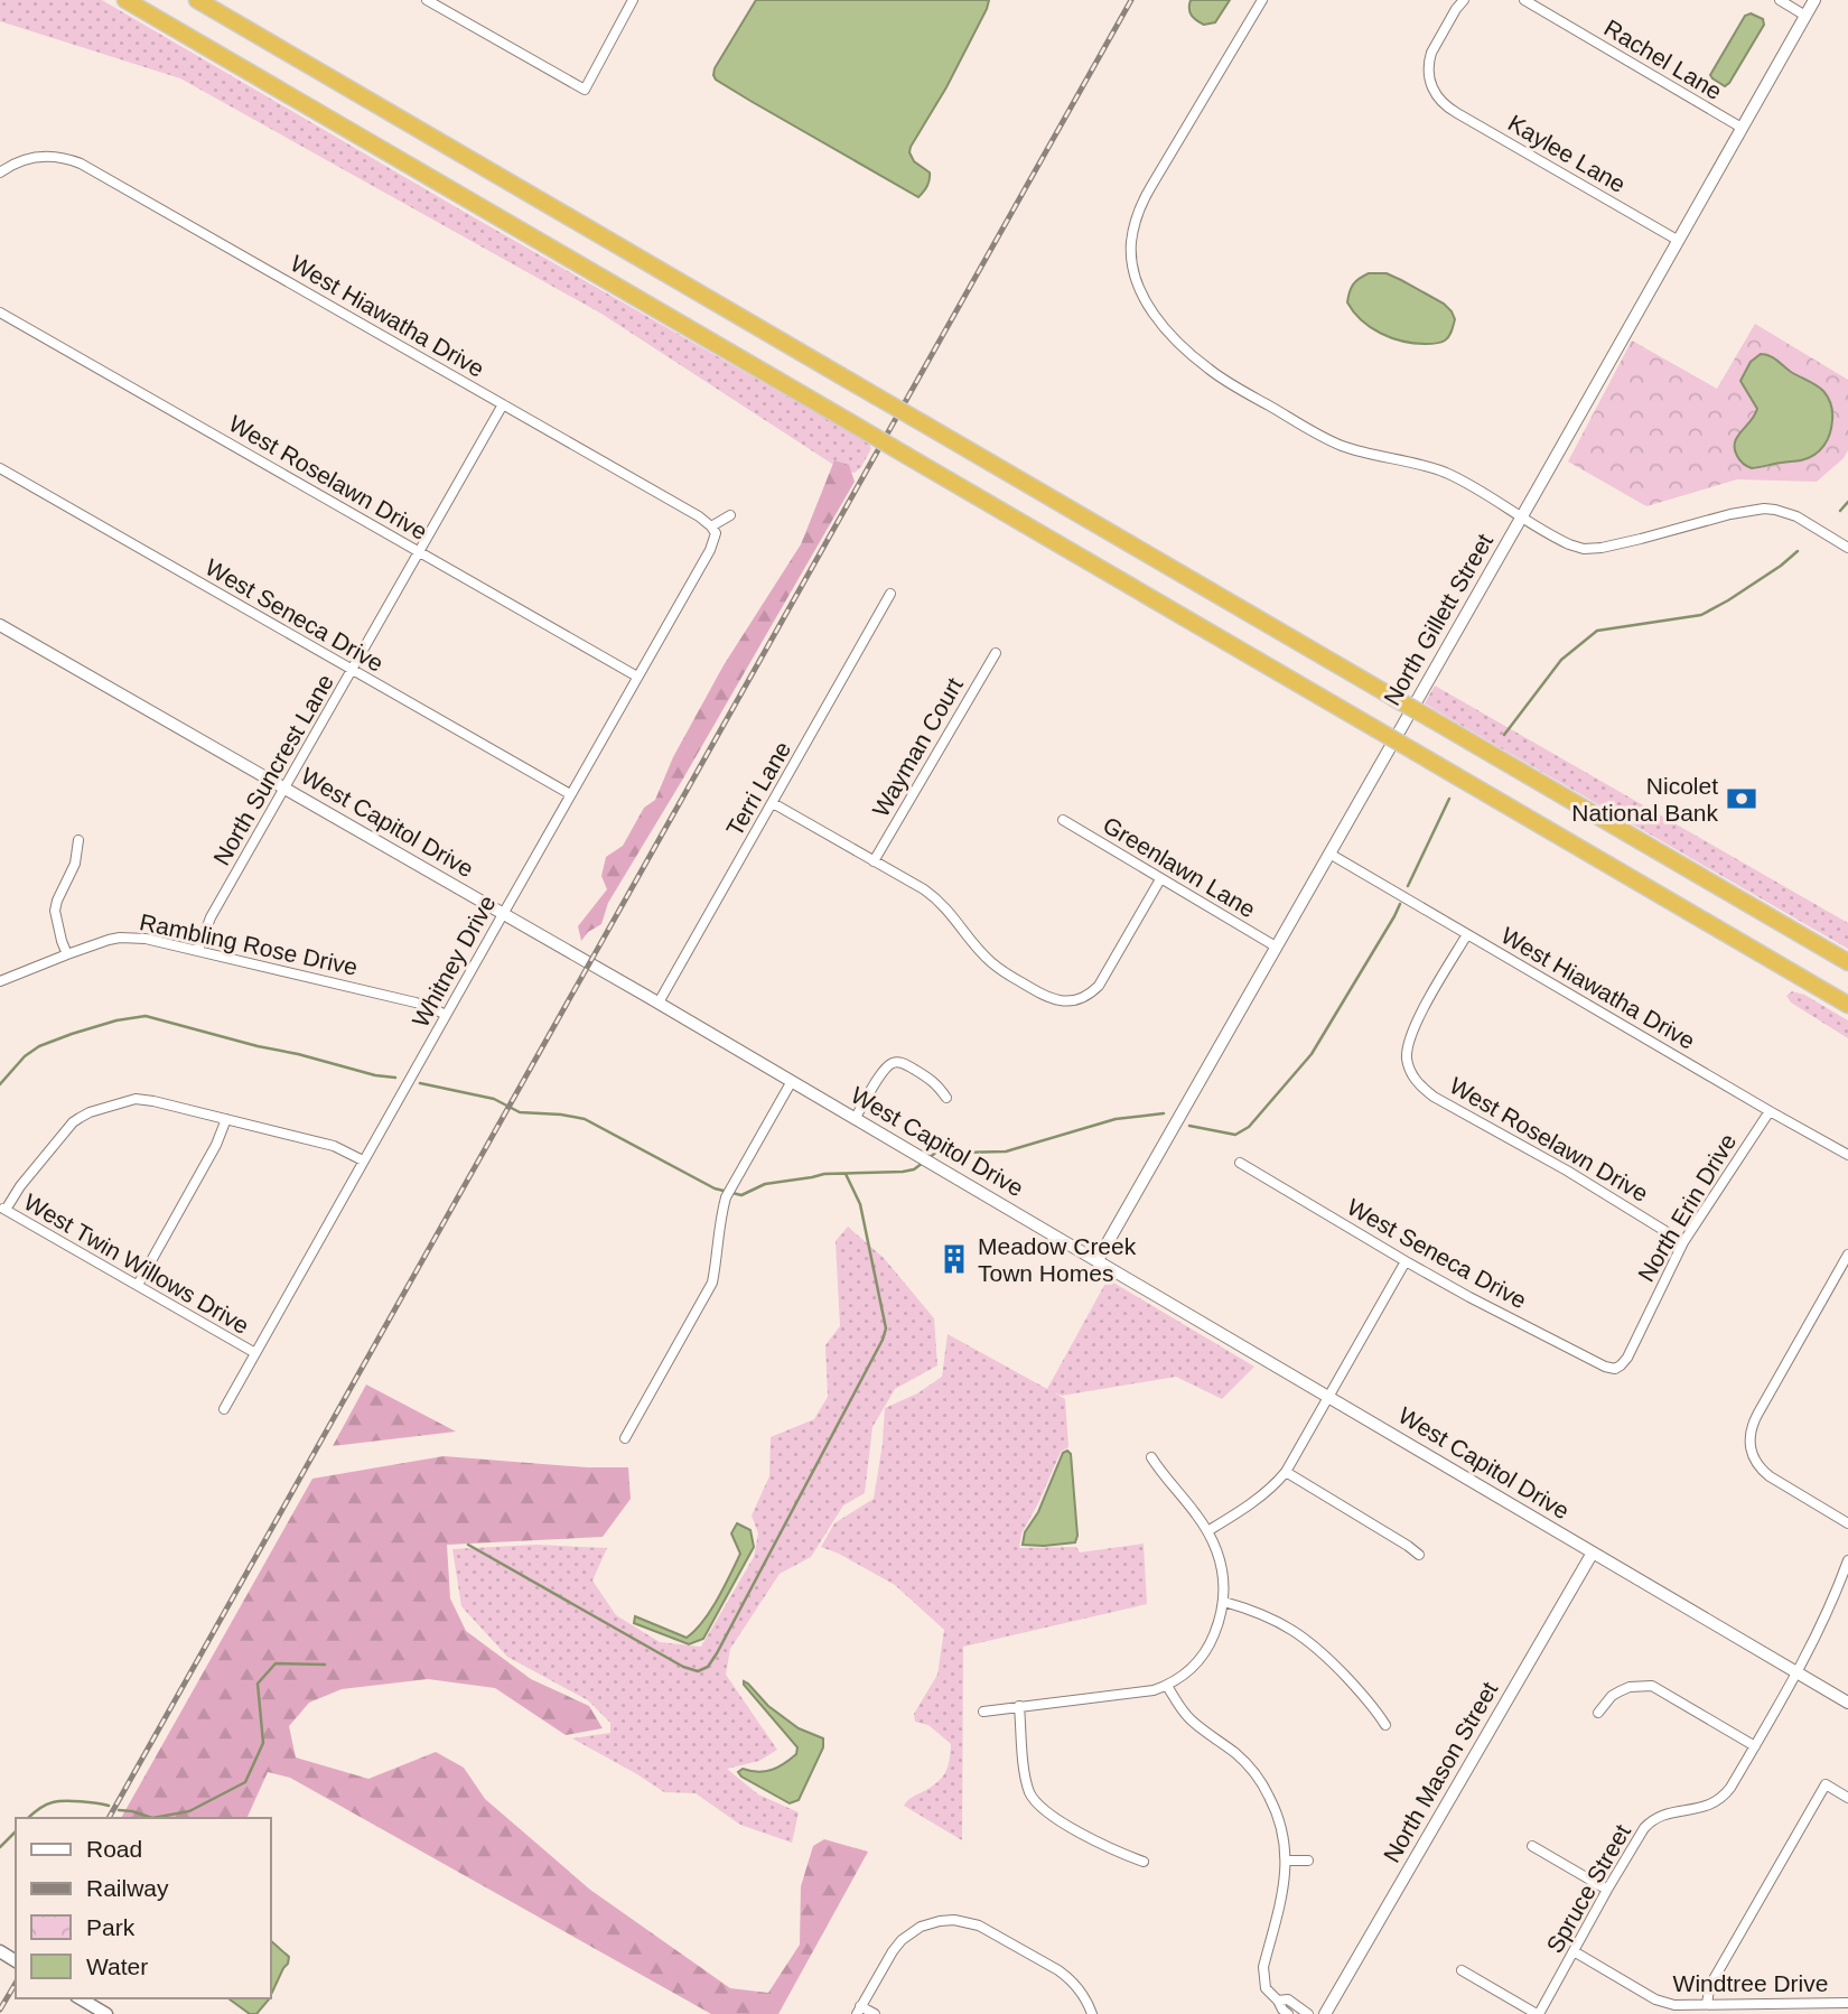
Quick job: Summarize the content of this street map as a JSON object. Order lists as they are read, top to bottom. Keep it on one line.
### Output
{"streets":{"street":["Rachel Lane","Kaylee Lane","West Hiawatha Drive","West Roselawn Drive","West Seneca Drive","North Gillett Street","Wayman Court","North Suncrest Lane","Terri Lane","West Capitol Drive","Greenlawn Lane","Rambling Rose Drive","Whitney Drive","North Erin Drive","West Twin Willows Drive","North Mason Street","Spruce Street","Windtree Drive"]},"crossings":[["Rachel Lane","North Gillett Street"],["Kaylee Lane","North Gillett Street"],["West Hiawatha Drive","West Roselawn Drive"],["West Hiawatha Drive","North Gillett Street"],["West Hiawatha Drive","North Suncrest Lane"],["West Hiawatha Drive","Whitney Drive"],["West Hiawatha Drive","North Erin Drive"],["West Roselawn Drive","North Suncrest Lane"],["West Roselawn Drive","Whitney Drive"],["West Roselawn Drive","North Erin Drive"],["West Seneca Drive","North Suncrest Lane"],["West Seneca Drive","Whitney Drive"],["West Seneca Drive","North Erin Drive"],["North Gillett Street","West Capitol Drive"],["North Gillett Street","Greenlawn Lane"],["North Suncrest Lane","West Capitol Drive"],["North Suncrest Lane","Rambling Rose Drive"],["Terri Lane","West Capitol Drive"],["West Capitol Drive","Whitney Drive"],["West Capitol Drive","North Mason Street"],["West Capitol Drive","Spruce Street"],["Rambling Rose Drive","Whitney Drive"],["Whitney Drive","West Twin Willows Drive"],["Spruce Street","Windtree Drive"]],"places":{"bank":["Nicolet National Bank"],"building":["Meadow Creek Town Homes"]},"legend":["Road","Railway","Park","Water"]}
